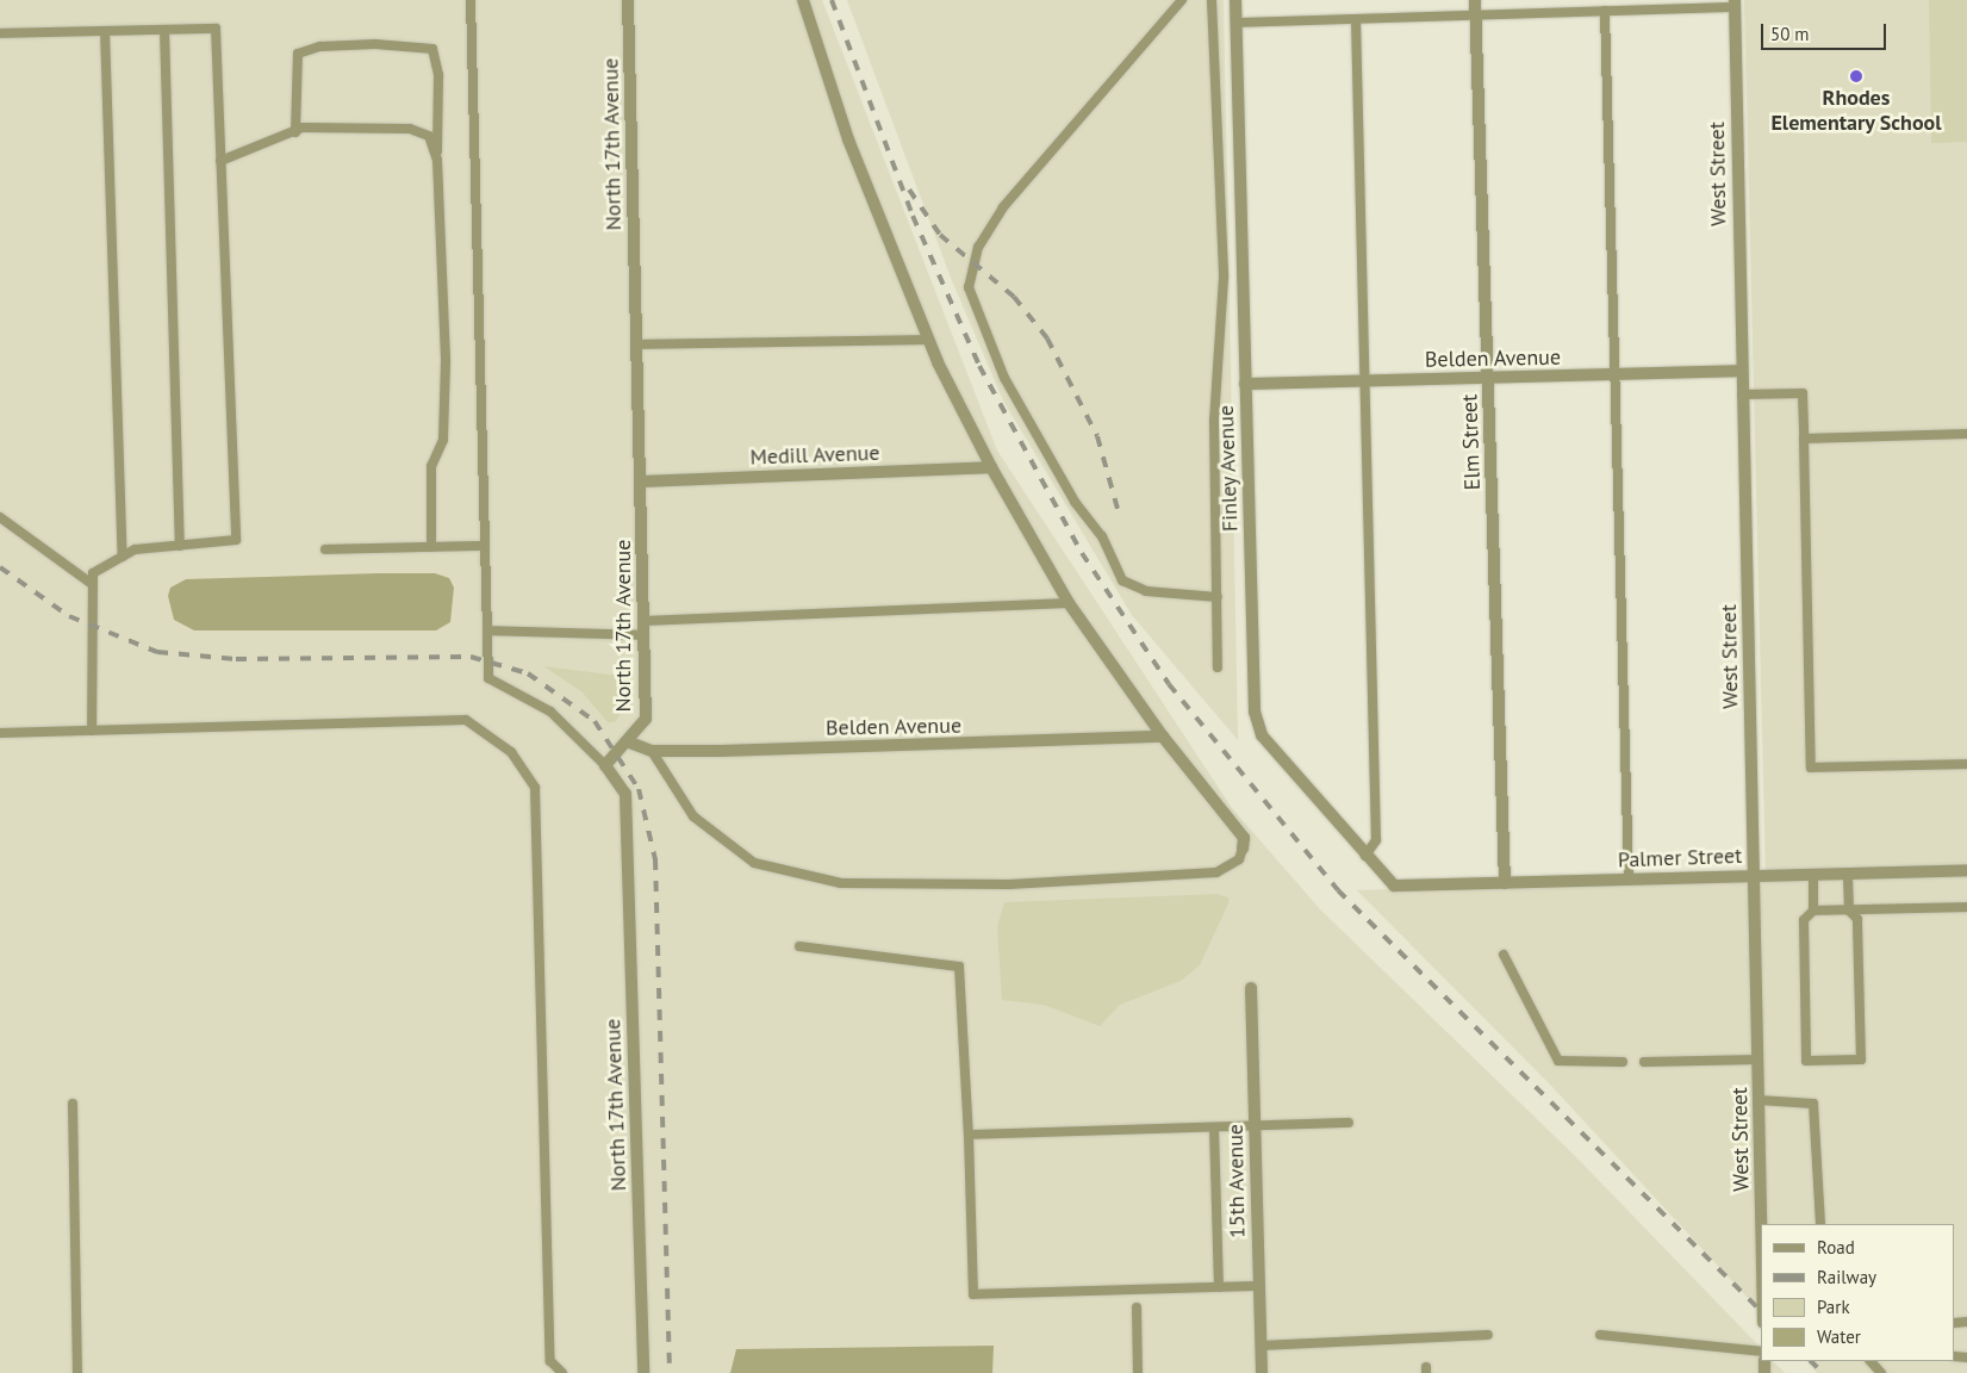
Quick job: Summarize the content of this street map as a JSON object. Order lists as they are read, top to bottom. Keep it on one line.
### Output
{"streets":{"street":["North 17th Avenue","West Street","Belden Avenue","Elm Street","Medill Avenue","Finley Avenue","Palmer Street","15th Avenue"]},"crossings":[["North 17th Avenue","Belden Avenue"],["North 17th Avenue","Medill Avenue"],["West Street","Belden Avenue"],["West Street","Palmer Street"],["Belden Avenue","Elm Street"],["Belden Avenue","Finley Avenue"],["Elm Street","Palmer Street"],["Finley Avenue","Palmer Street"]],"places":["Rhodes Elementary School"],"legend":["Road","Railway","Park","Water"],"scale_bar":"50 m"}
